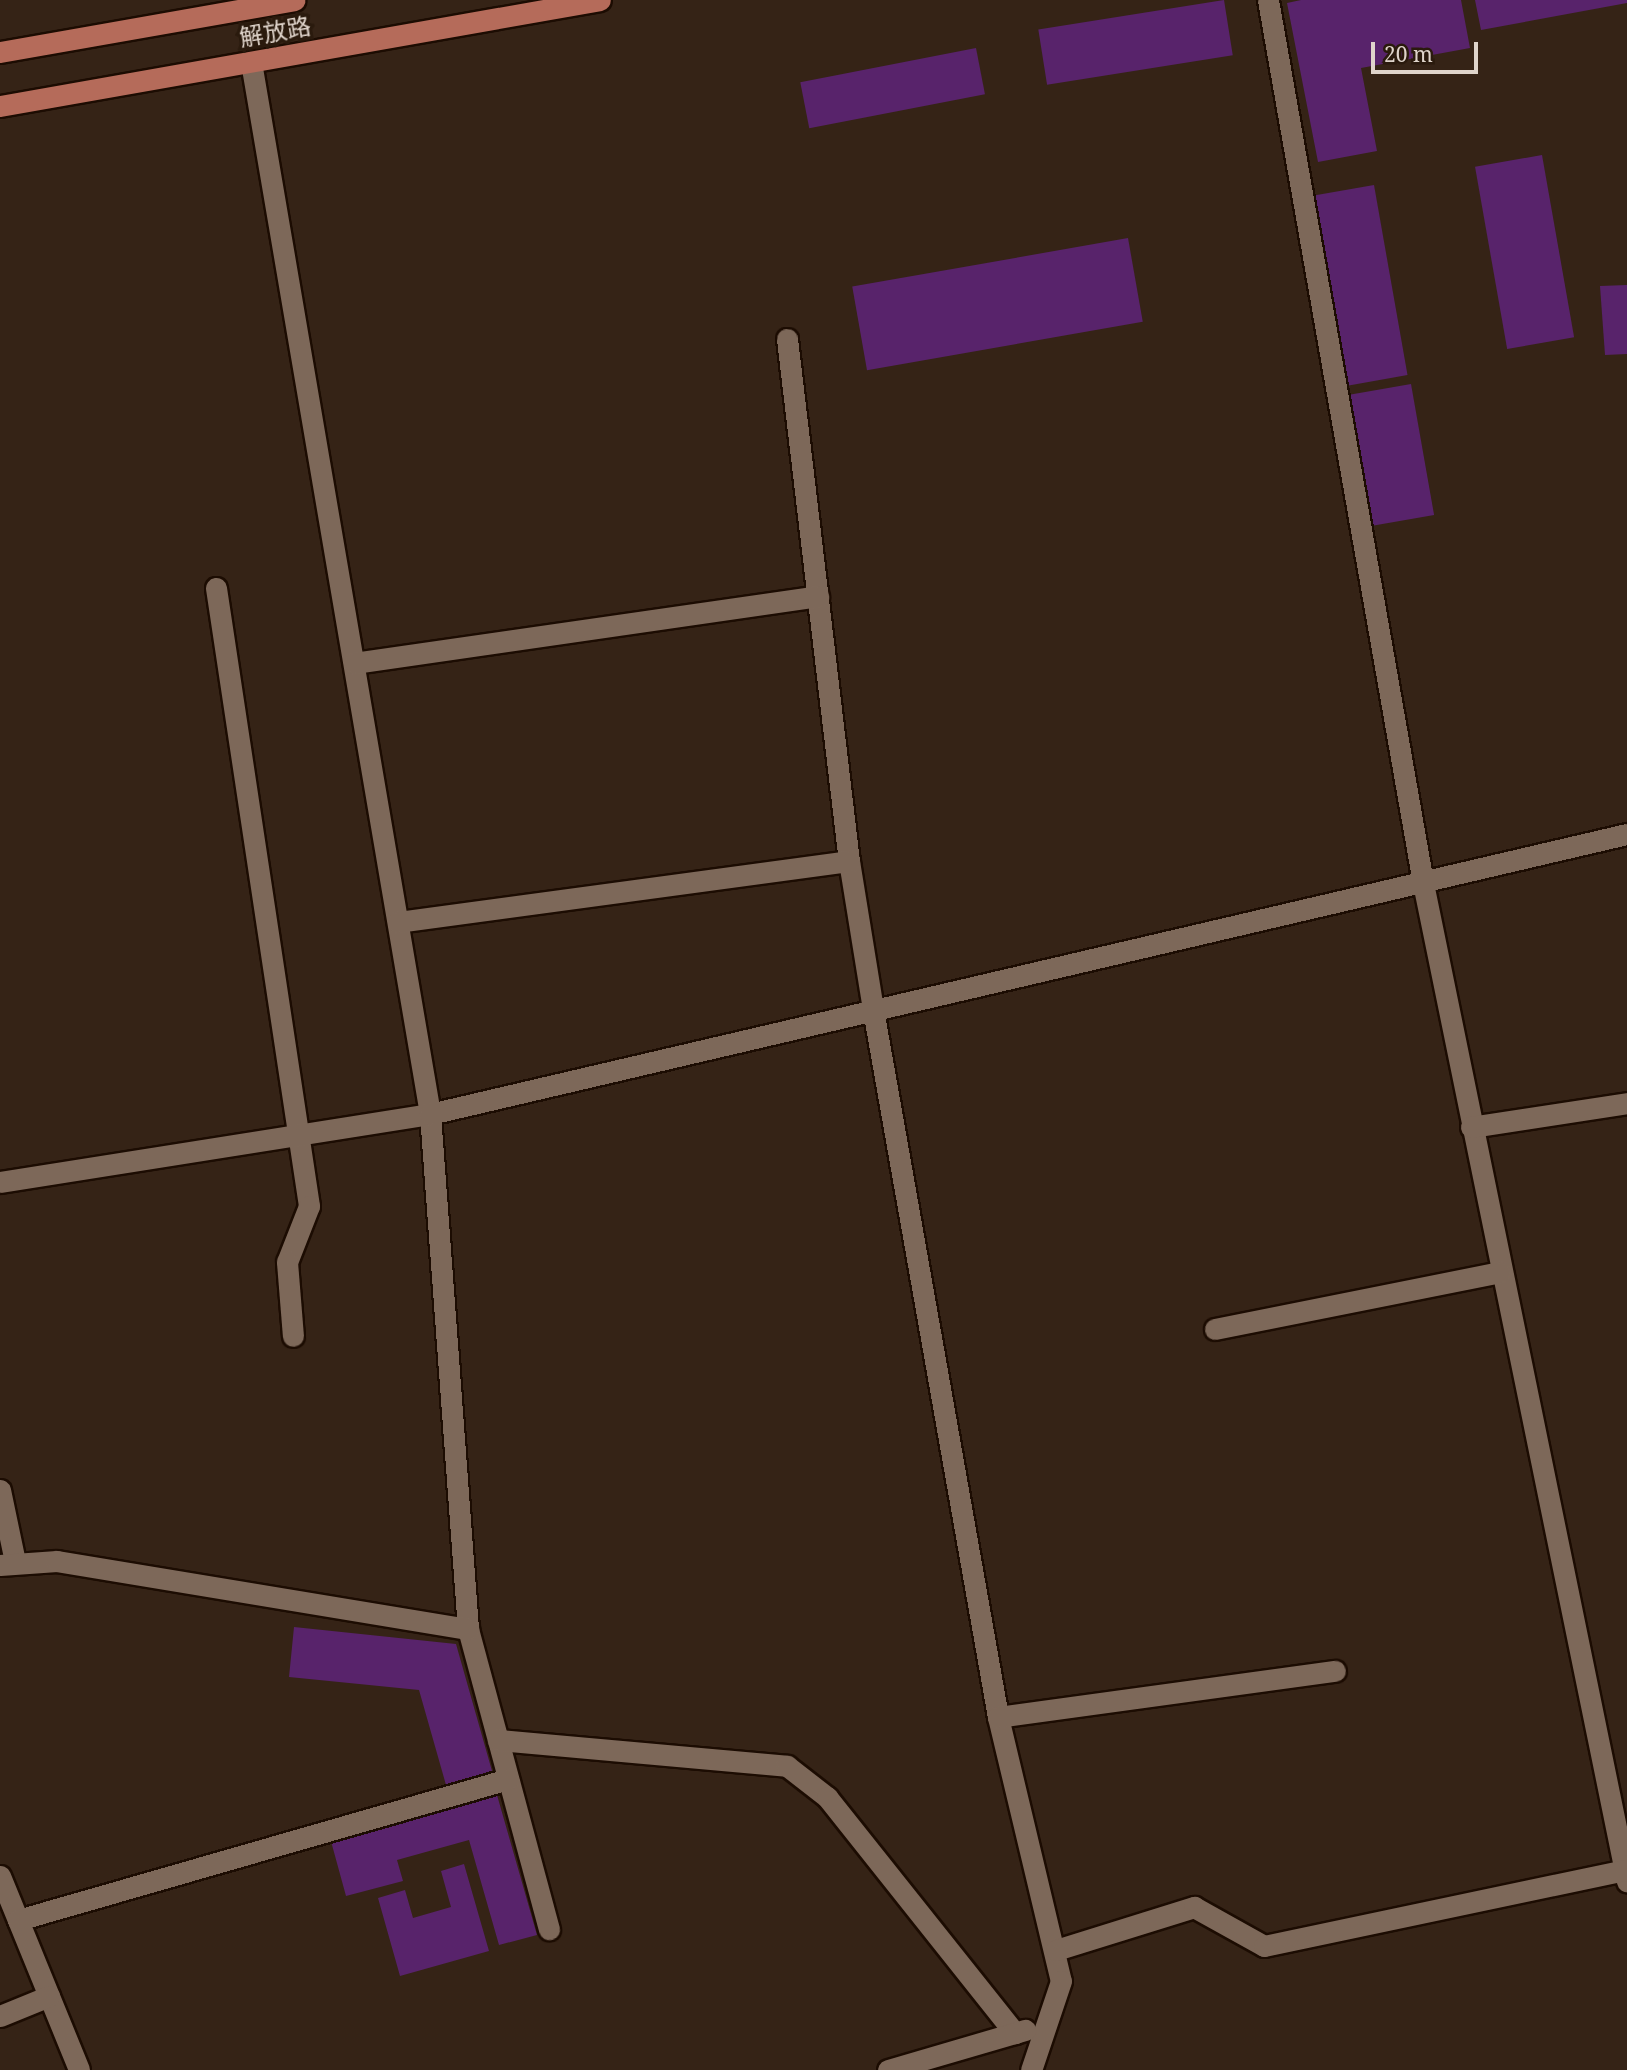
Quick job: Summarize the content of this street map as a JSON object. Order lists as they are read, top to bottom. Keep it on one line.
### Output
{"streets":{"main road":["解放路"]},"scale_bar":"20 m"}
